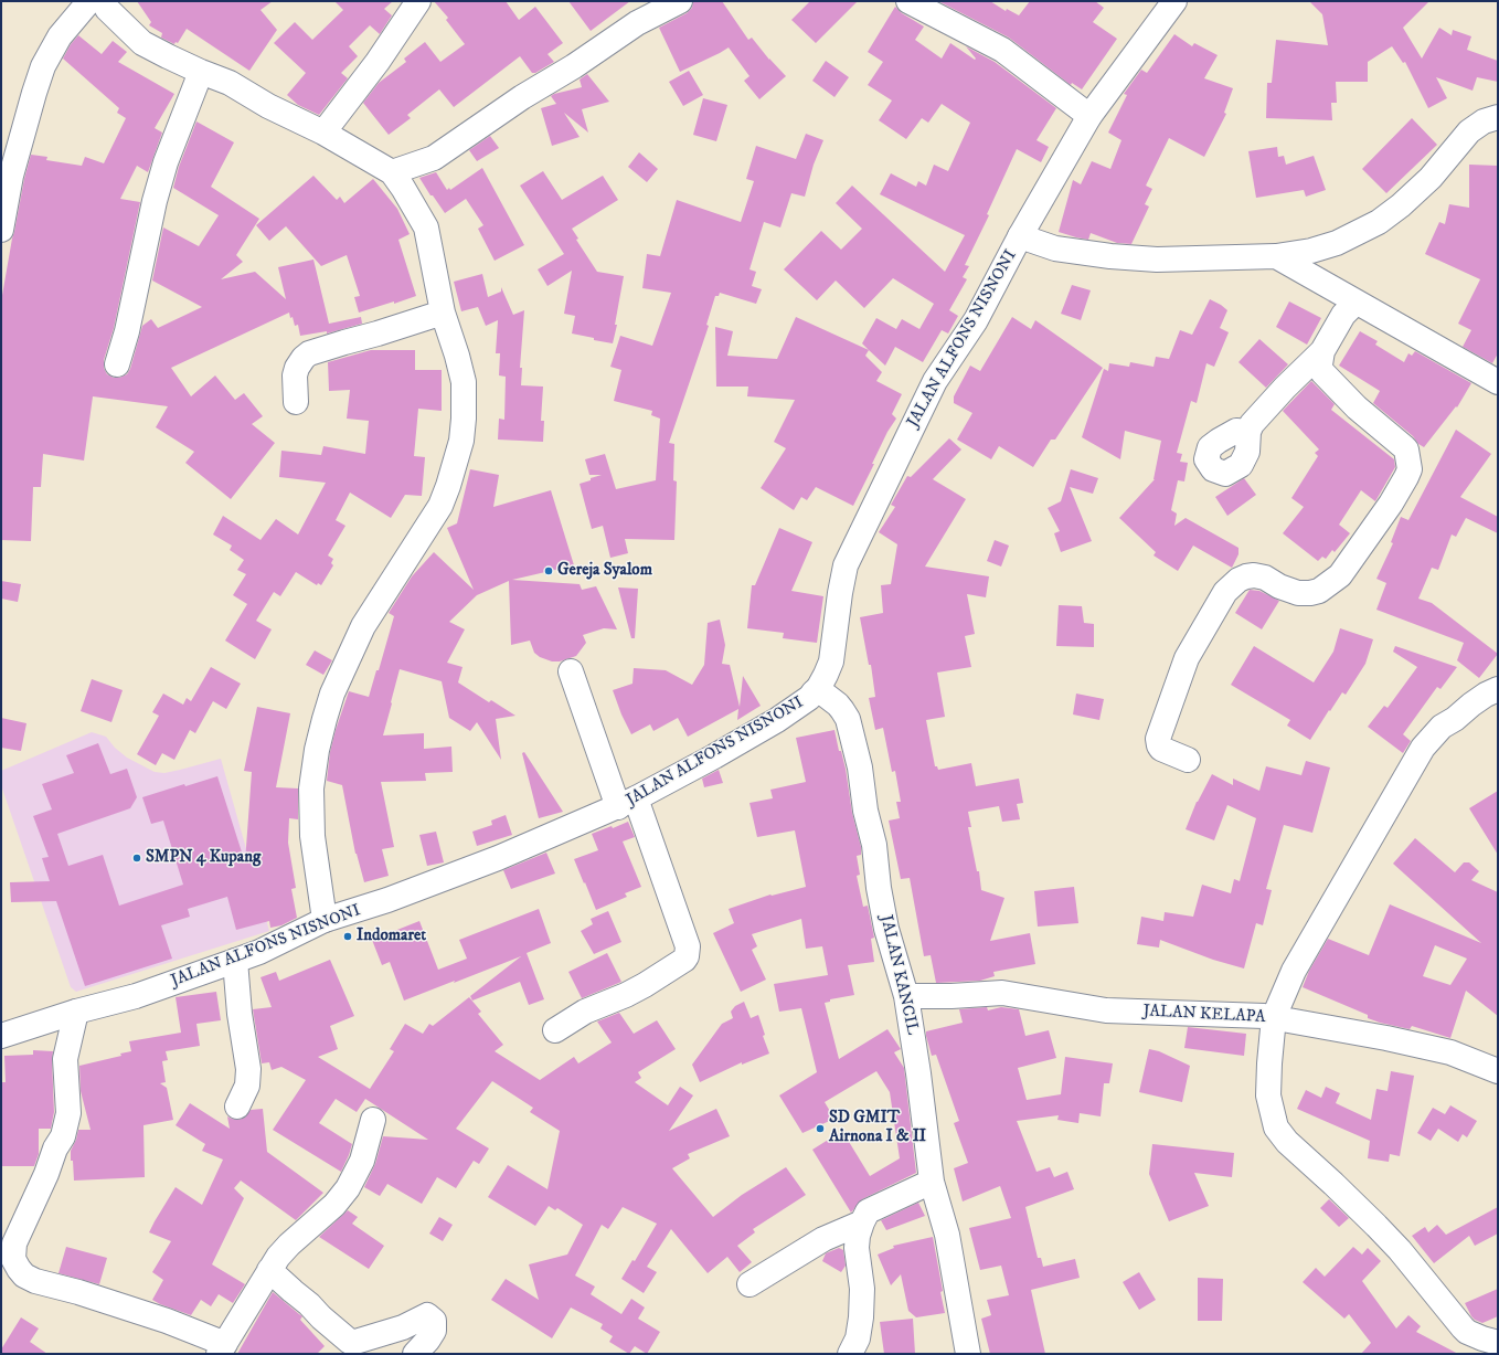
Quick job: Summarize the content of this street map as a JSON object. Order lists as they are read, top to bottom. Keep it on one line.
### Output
{"streets":{"street":["JALAN ALFONS NISNONI","JALAN KANCIL","JALAN KELAPA"]},"crossings":[["JALAN ALFONS NISNONI","JALAN KANCIL"],["JALAN KANCIL","JALAN KELAPA"]],"places":["Gereja Syalom","SMPN 4 Kupang","Indomaret","SD GMIT Airnona I & II"]}
